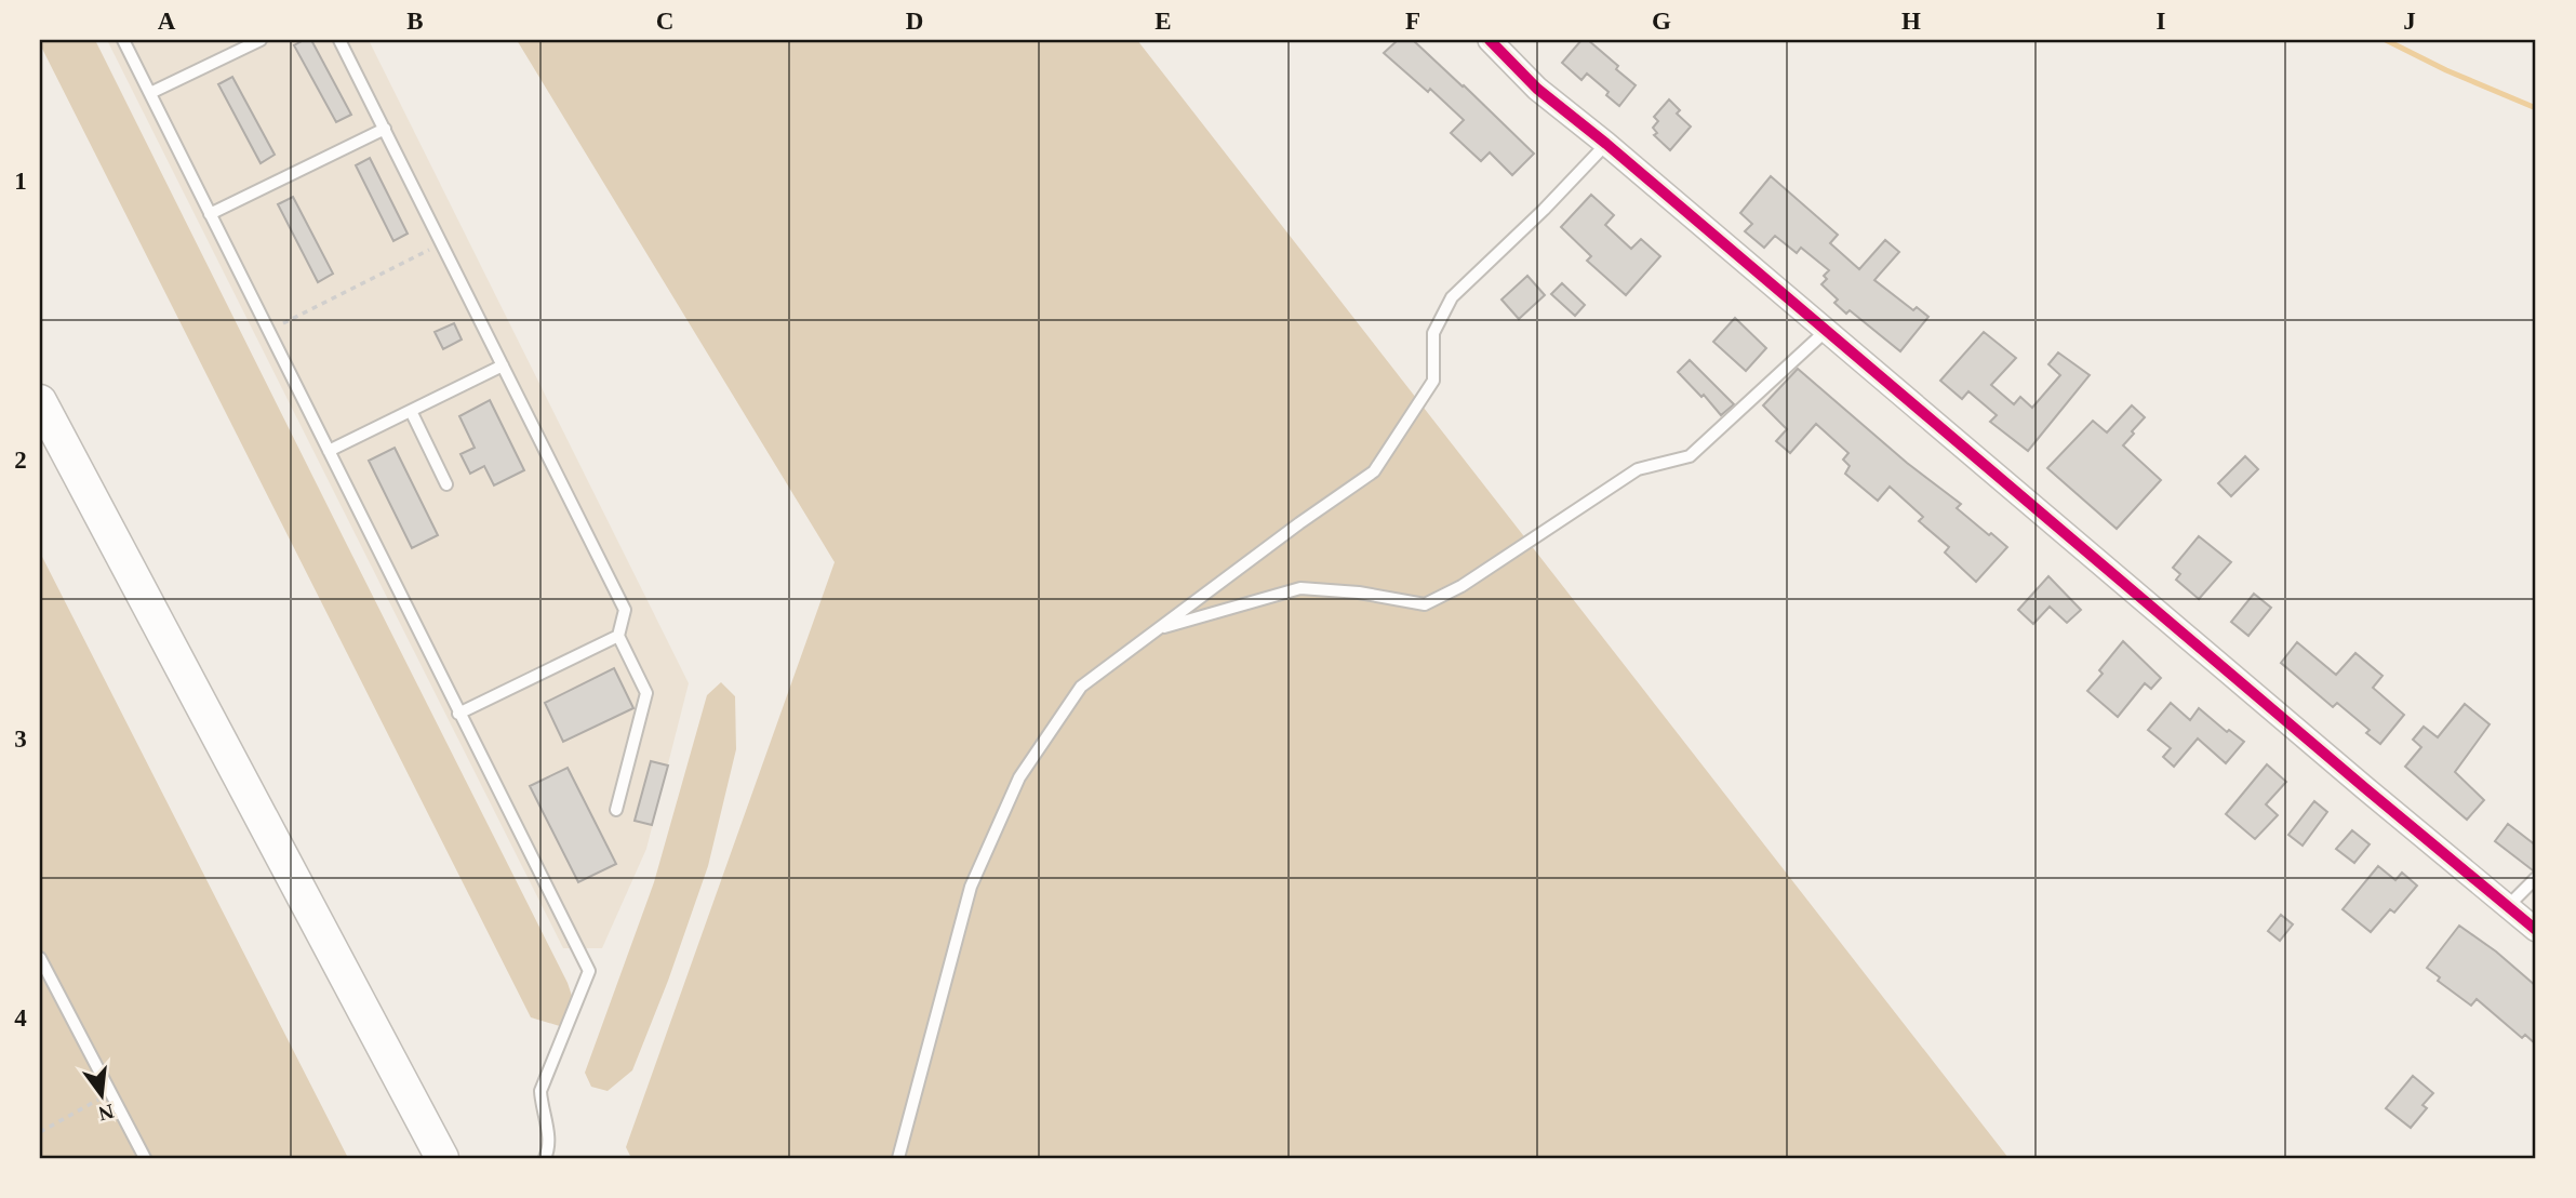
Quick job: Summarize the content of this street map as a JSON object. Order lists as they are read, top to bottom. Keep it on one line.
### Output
{"north":"bottom","grid":{"columns":["A","B","C","D","E","F","G","H","I","J"],"rows":["1","2","3","4"]}}
